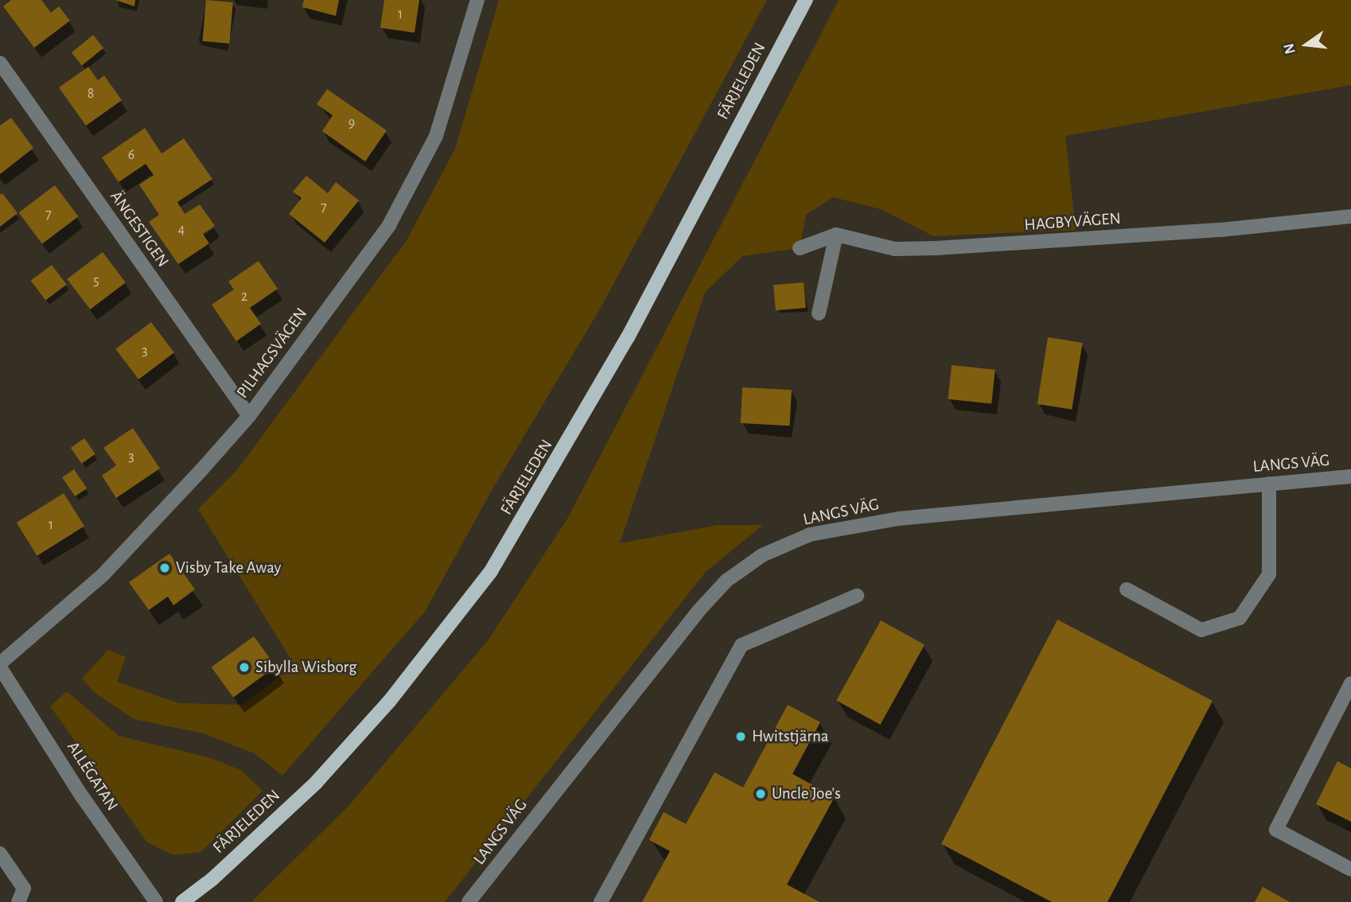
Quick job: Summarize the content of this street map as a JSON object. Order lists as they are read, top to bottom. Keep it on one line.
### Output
{"streets":{"main road":["FÄRJELEDEN"],"street":["HAGBYVÄGEN","ÄNGESTIGEN","PILHAGSVÄGEN","LANGS VÄG","ALLÉGATAN"]},"crossings":[["ÄNGESTIGEN","PILHAGSVÄGEN"]],"places":["Visby Take Away","Sibylla Wisborg","Hwitstjärna","Uncle Joe's"],"house_numbers":["1","8","9","6","7","7","4","5","2","3","3","1"],"north":"left"}
